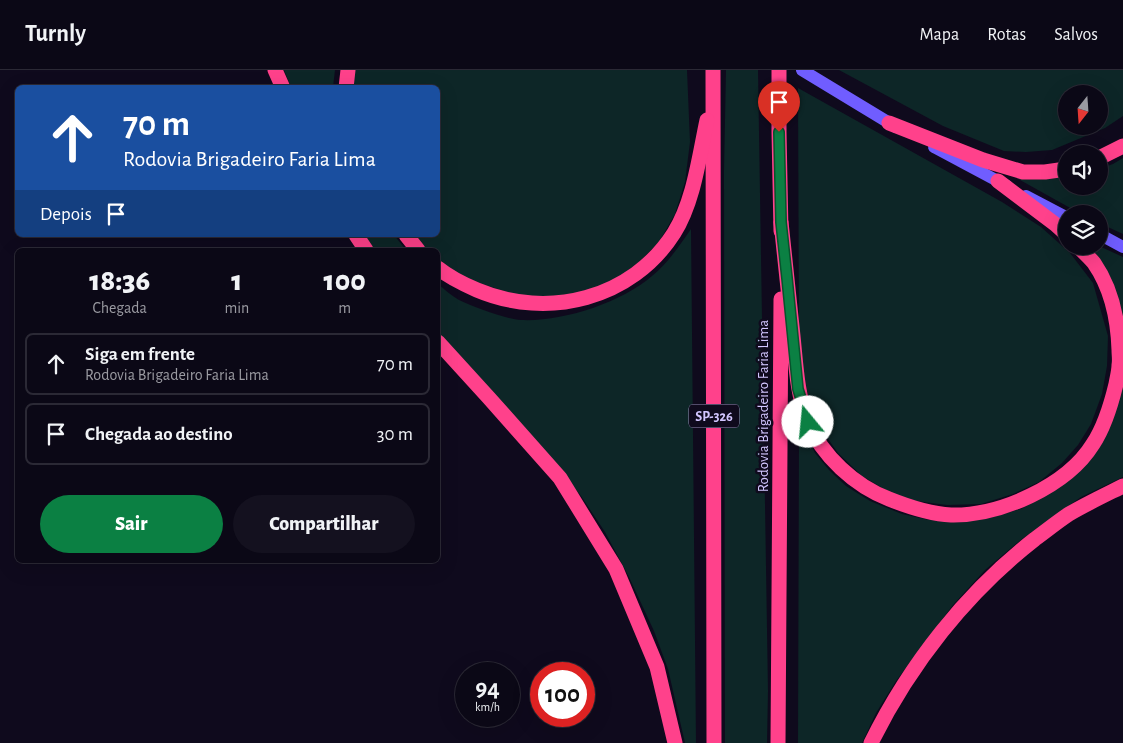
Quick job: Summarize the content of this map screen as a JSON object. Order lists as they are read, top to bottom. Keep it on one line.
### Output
{"streets":{"highway":["Rodovia Brigadeiro Faria Lima","SP-326"]},"north":"bottom","page":{"header":"Turnly","nav":["Mapa","Rotas","Salvos"],"turn":["70 m","Rodovia Brigadeiro Faria Lima"],"then":"Depois","eta":["18:36","Chegada","1","min","100","m"],"list":[{"name":"Siga em frente","note":"Rodovia Brigadeiro Faria Lima","value":"70 m"},{"name":"Chegada ao destino","value":"30 m"}],"buttons":["Sair","Compartilhar"],"speed":"94 km/h","limit":"100"}}
